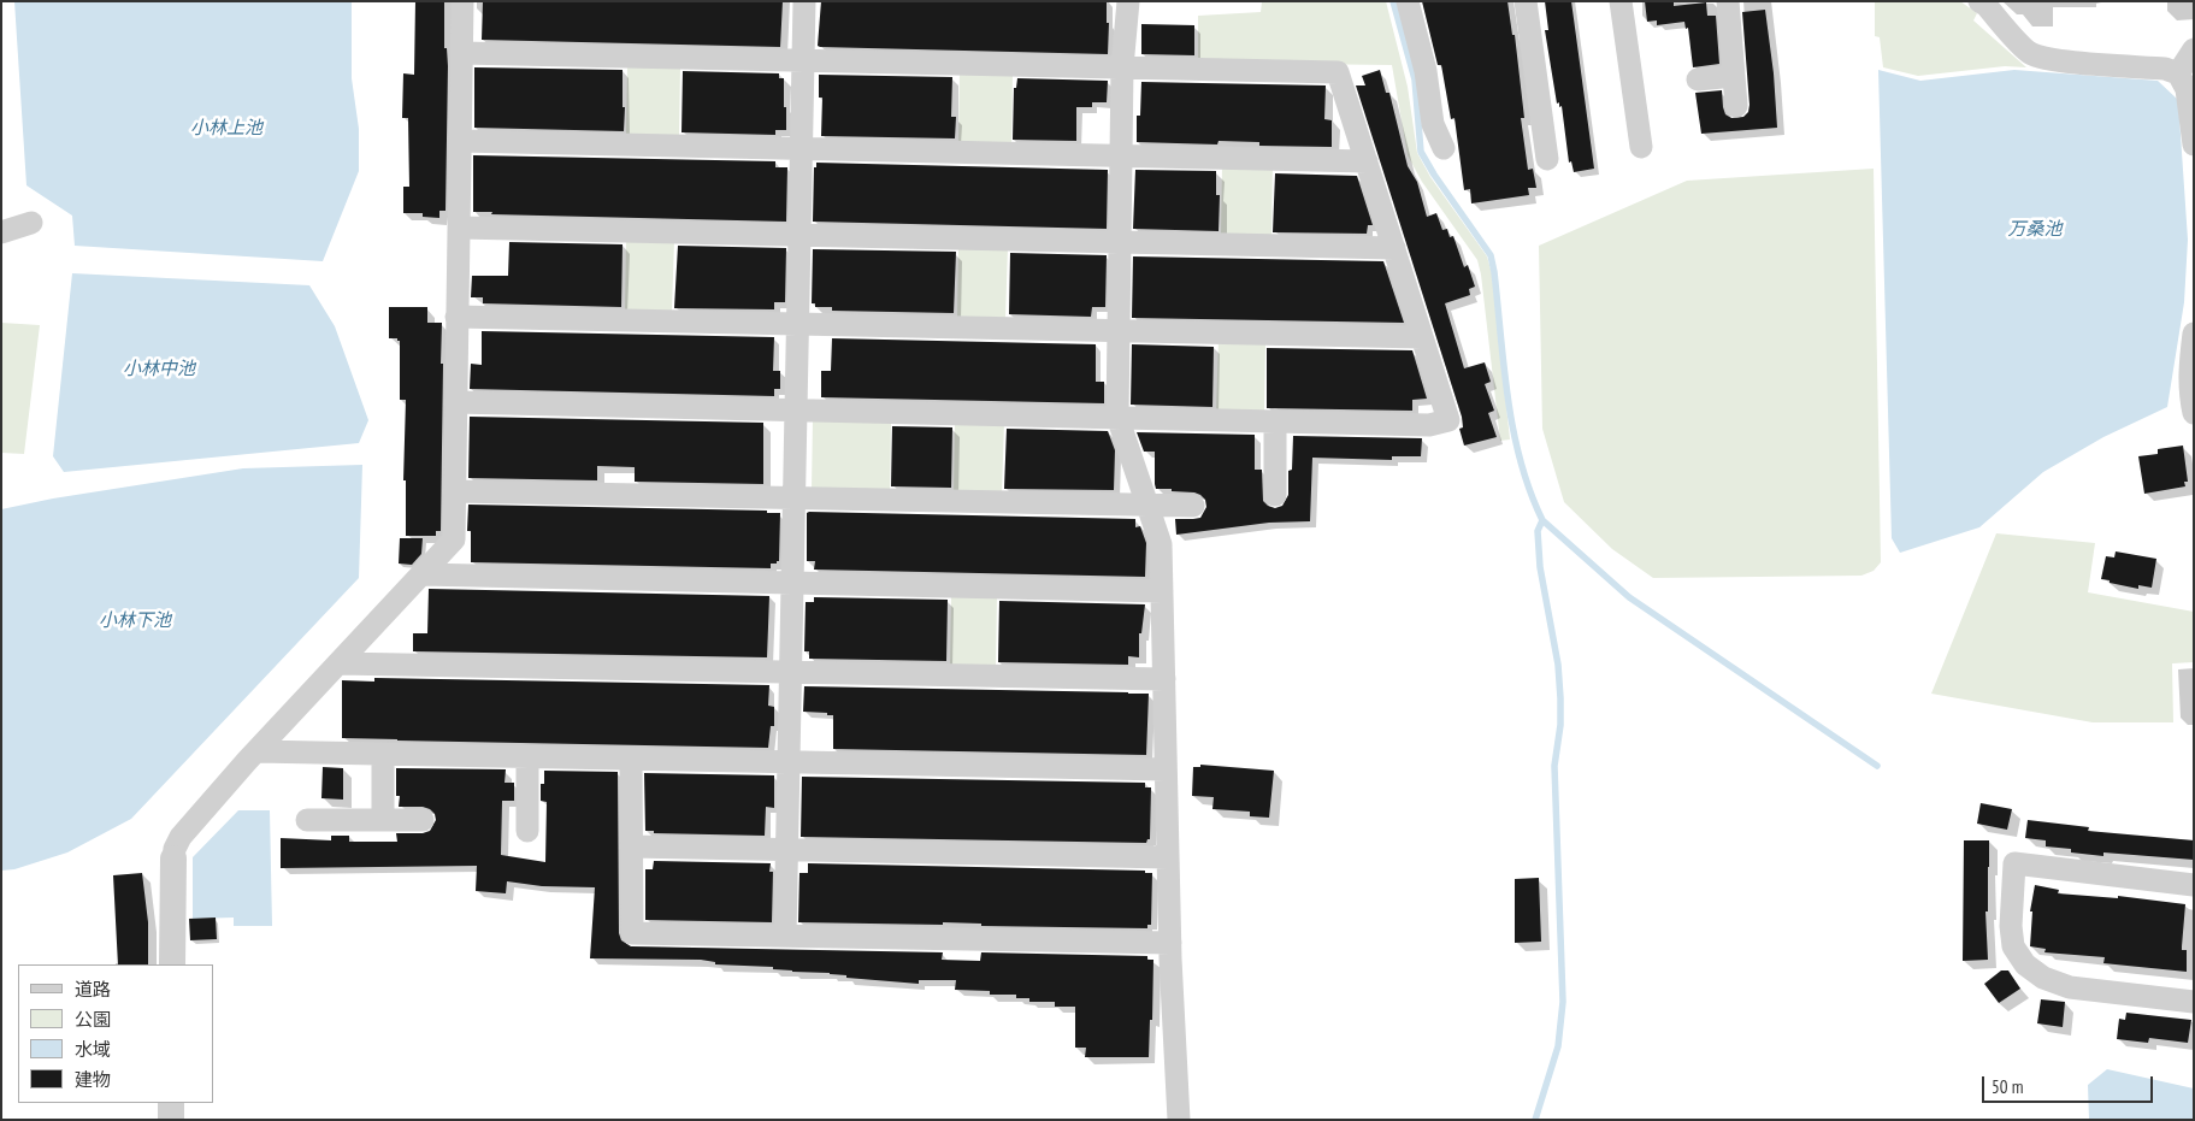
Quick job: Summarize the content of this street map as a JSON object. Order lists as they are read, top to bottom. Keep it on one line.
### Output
{"water":["小林上池","万桑池","小林中池","小林下池"],"legend":["道路","公園","水域","建物"],"scale_bar":"50 m"}
